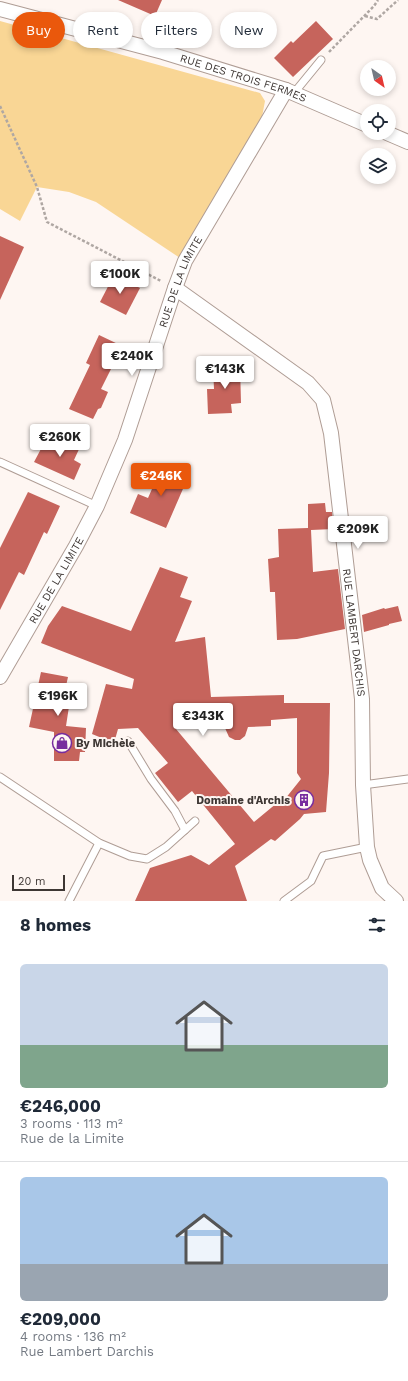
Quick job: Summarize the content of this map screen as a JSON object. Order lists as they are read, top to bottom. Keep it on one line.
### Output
{"streets":{"street":["RUE DES TROIS FERMES","RUE DE LA LIMITE","RUE LAMBERT DARCHIS"]},"crossings":[["RUE DES TROIS FERMES","RUE DE LA LIMITE"],["RUE DE LA LIMITE","RUE LAMBERT DARCHIS"]],"places":{"shop":["By Michèle"],"building":["Domaine d'Archis"]},"scale_bar":"20 m","north":"bottom right","page":{"chip":["Buy","Rent","Filters","New"],"price":["€100K","€240K","€143K","€260K","€246K","€209K","€196K","€343K"],"scale":"20 m","heading":"8 homes","list":[{"name":"€246,000","note":"3 rooms · 113 m² · Rue de la Limite"},{"name":"€209,000","note":"4 rooms · 136 m² · Rue Lambert Darchis"}]}}
